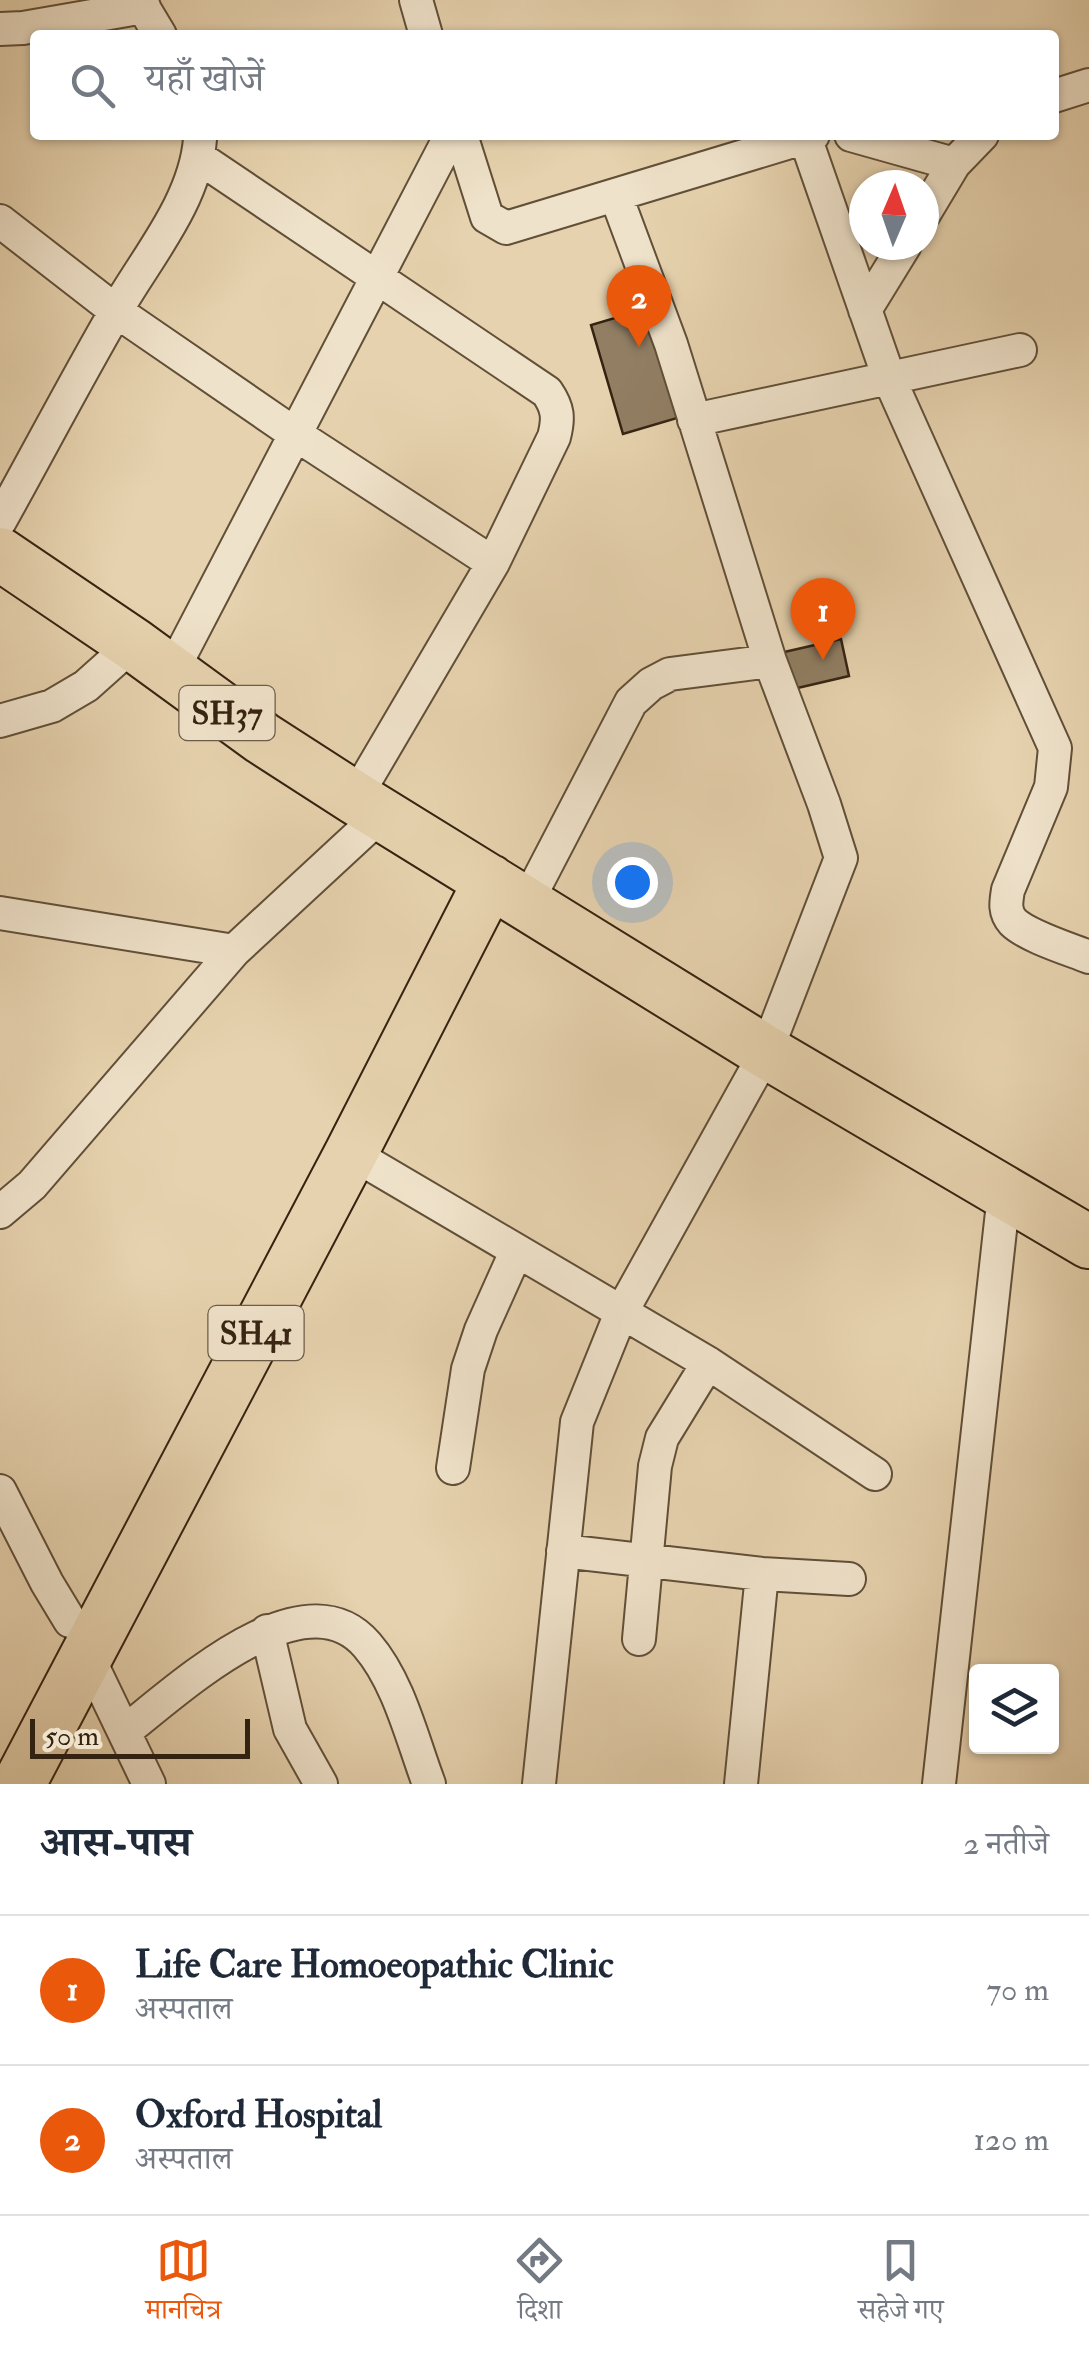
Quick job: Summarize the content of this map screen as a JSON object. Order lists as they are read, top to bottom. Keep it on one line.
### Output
{"streets":{"main road":["SH37","SH41"]},"crossings":[["SH37","SH41"]],"scale_bar":"50 m","north":"top","page":{"search":"यहाँ खोजें","pins":["2","1"],"scale":"50 m","heading":["आस-पास","2 नतीजे"],"list":[{"mark":"1","name":"Life Care Homoeopathic Clinic","note":"अस्पताल","value":"70 m"},{"mark":"2","name":"Oxford Hospital","note":"अस्पताल","value":"120 m"}],"nav":["मानचित्र","दिशा","सहेजे गए"]}}
